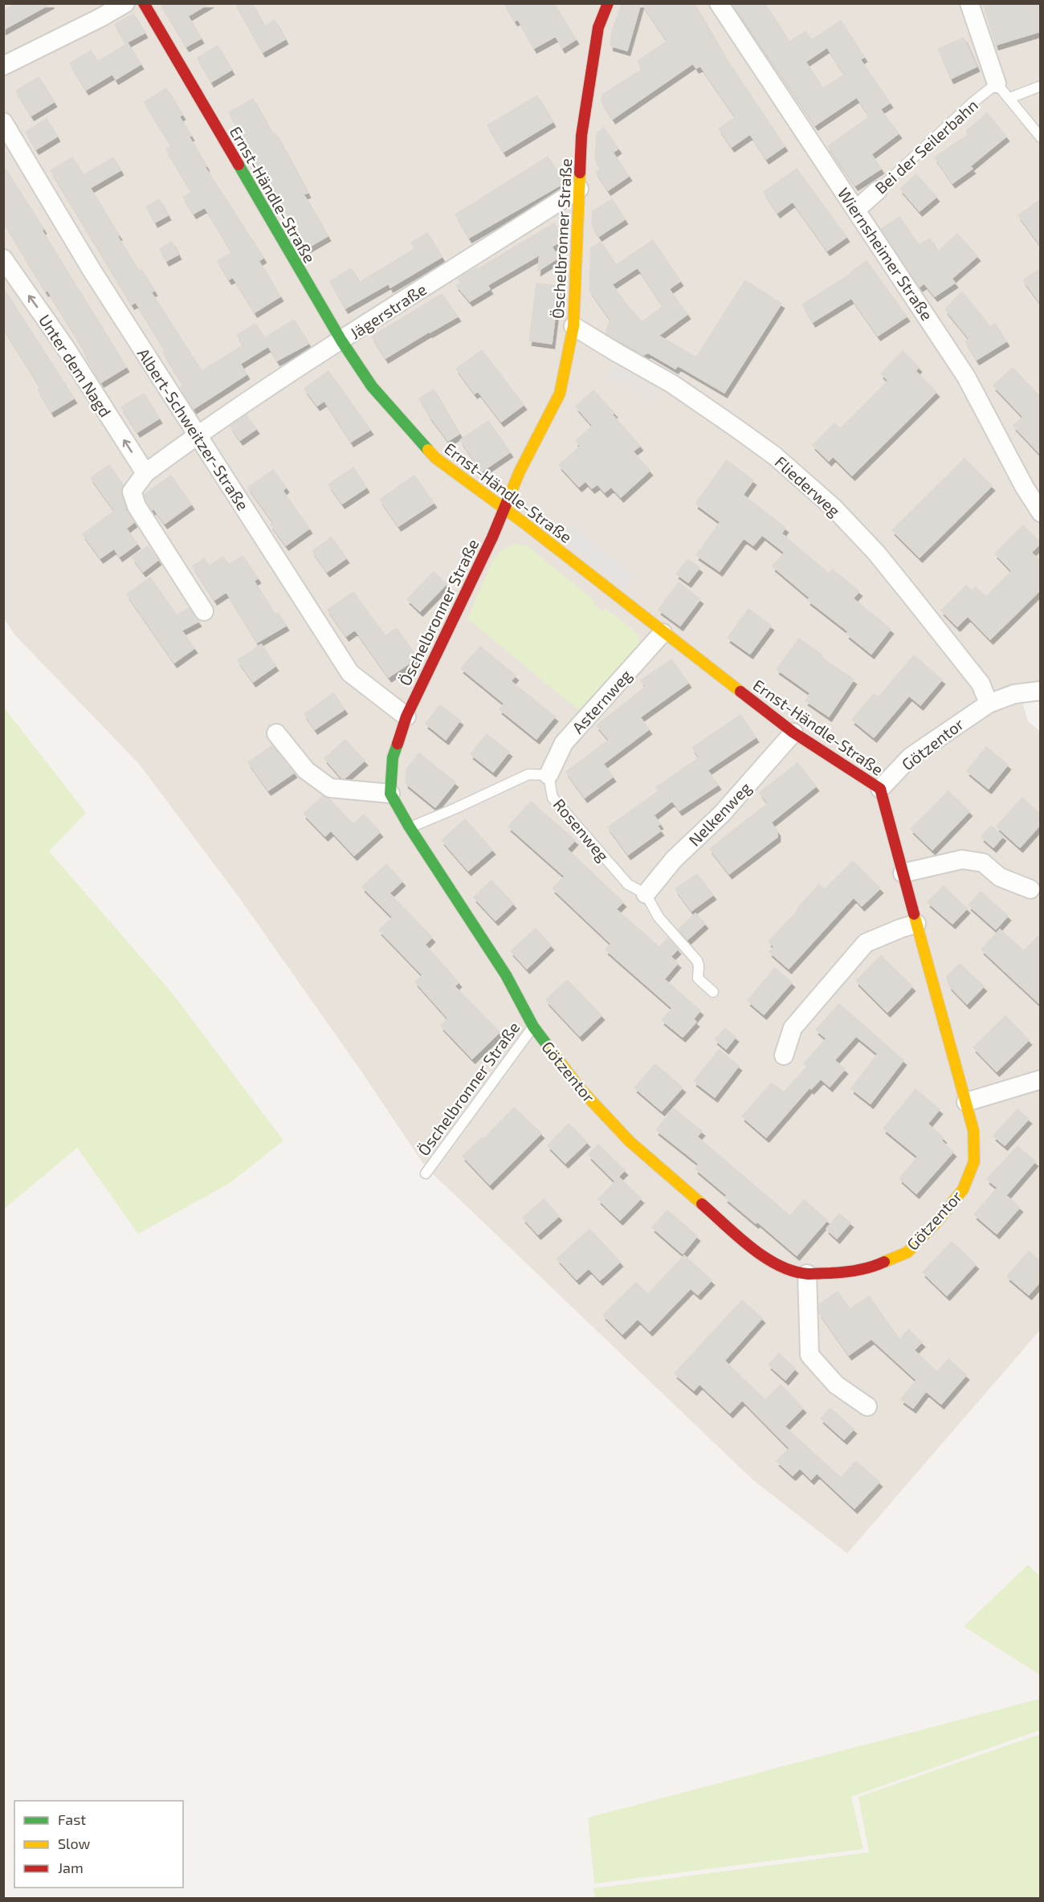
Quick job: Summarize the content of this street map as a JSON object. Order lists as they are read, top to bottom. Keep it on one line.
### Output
{"streets":{"street":["Bei der Seilerbahn","Ernst-Händle-Straße","Öschelbronner Straße","Wiernsheimer Straße","Jägerstraße","Unter dem Nagd","Albert-Schweitzer-Straße","Fliederweg","Asternweg","Götzentor","Nelkenweg"],"lane":["Rosenweg"]},"crossings":[["Bei der Seilerbahn","Wiernsheimer Straße"],["Ernst-Händle-Straße","Öschelbronner Straße"],["Ernst-Händle-Straße","Jägerstraße"],["Ernst-Händle-Straße","Asternweg"],["Ernst-Händle-Straße","Götzentor"],["Ernst-Händle-Straße","Nelkenweg"],["Öschelbronner Straße","Jägerstraße"],["Öschelbronner Straße","Albert-Schweitzer-Straße"],["Öschelbronner Straße","Fliederweg"],["Öschelbronner Straße","Götzentor"],["Jägerstraße","Albert-Schweitzer-Straße"],["Fliederweg","Götzentor"],["Asternweg","Rosenweg"],["Nelkenweg","Rosenweg"]],"one_way":["Unter dem Nagd"],"legend":["Fast","Slow","Jam"]}
